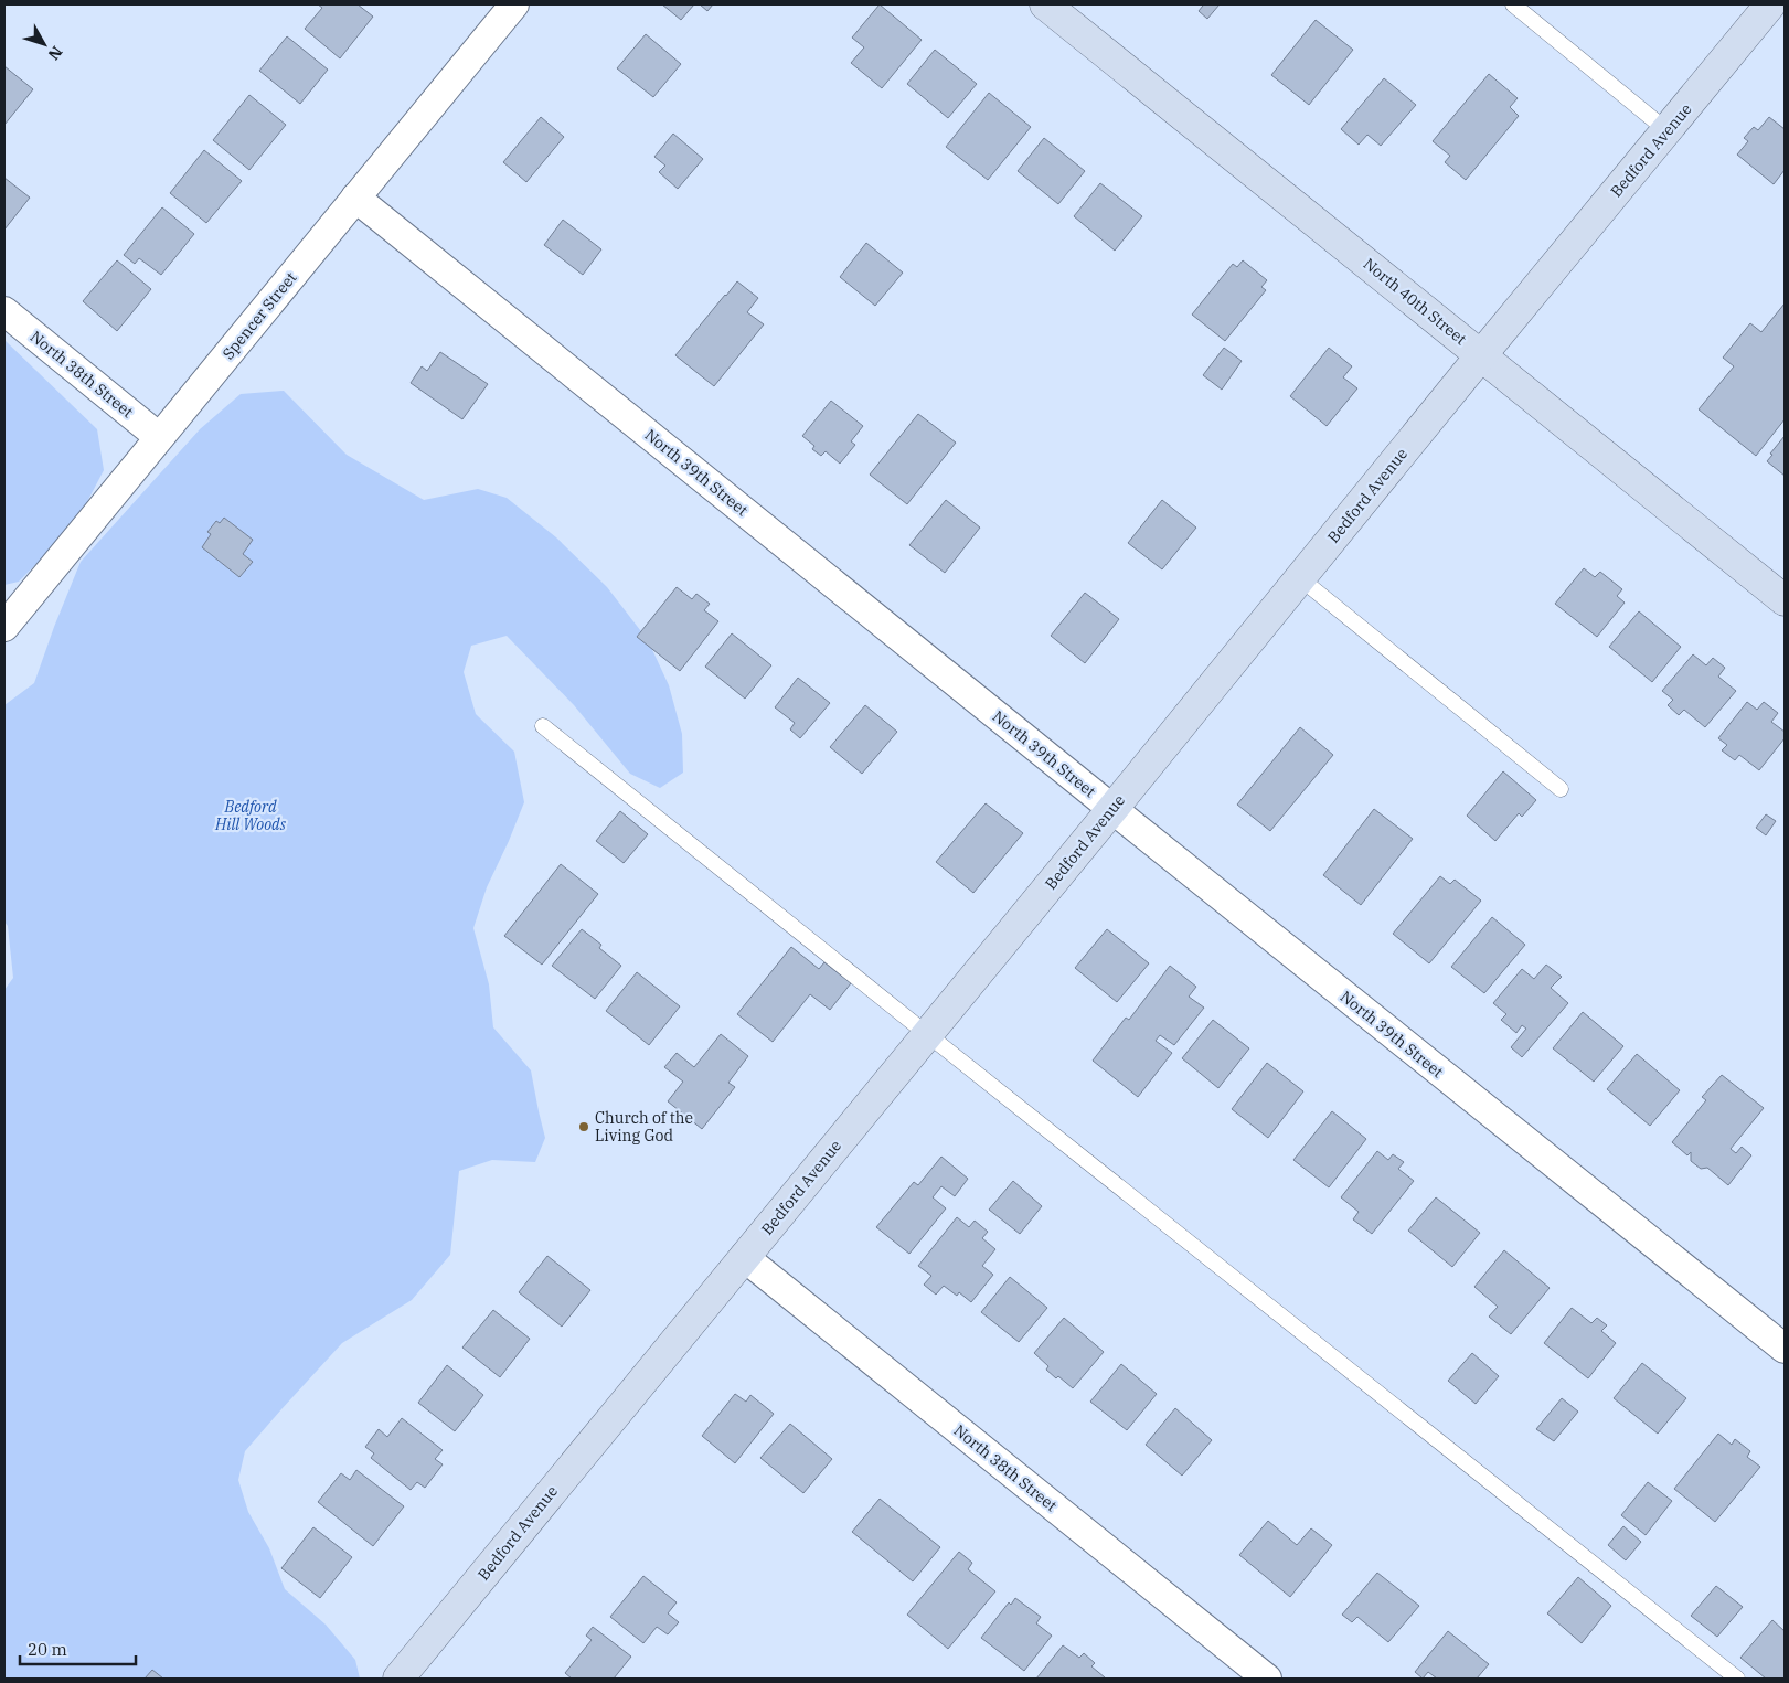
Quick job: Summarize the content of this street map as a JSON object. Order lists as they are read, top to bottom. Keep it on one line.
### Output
{"streets":{"street":["Bedford Avenue","North 40th Street","Spencer Street","North 38th Street","North 39th Street"]},"crossings":[["Bedford Avenue","North 40th Street"],["Bedford Avenue","North 38th Street"],["Bedford Avenue","North 39th Street"],["Spencer Street","North 38th Street"],["Spencer Street","North 39th Street"]],"parks":["Bedford Hill Woods"],"places":["Church of the Living God"],"scale_bar":"20 m","north":"bottom right"}
